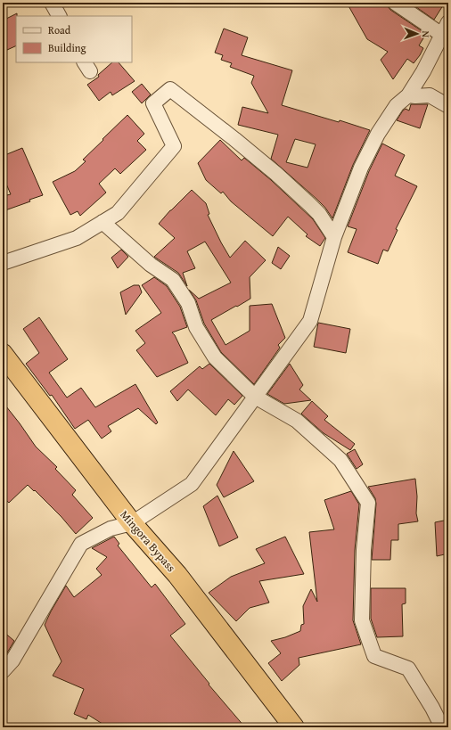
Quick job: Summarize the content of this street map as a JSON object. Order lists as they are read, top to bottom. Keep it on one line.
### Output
{"streets":{"highway":["Mingora Bypass"]},"legend":["Road","Building"],"north":"right"}
